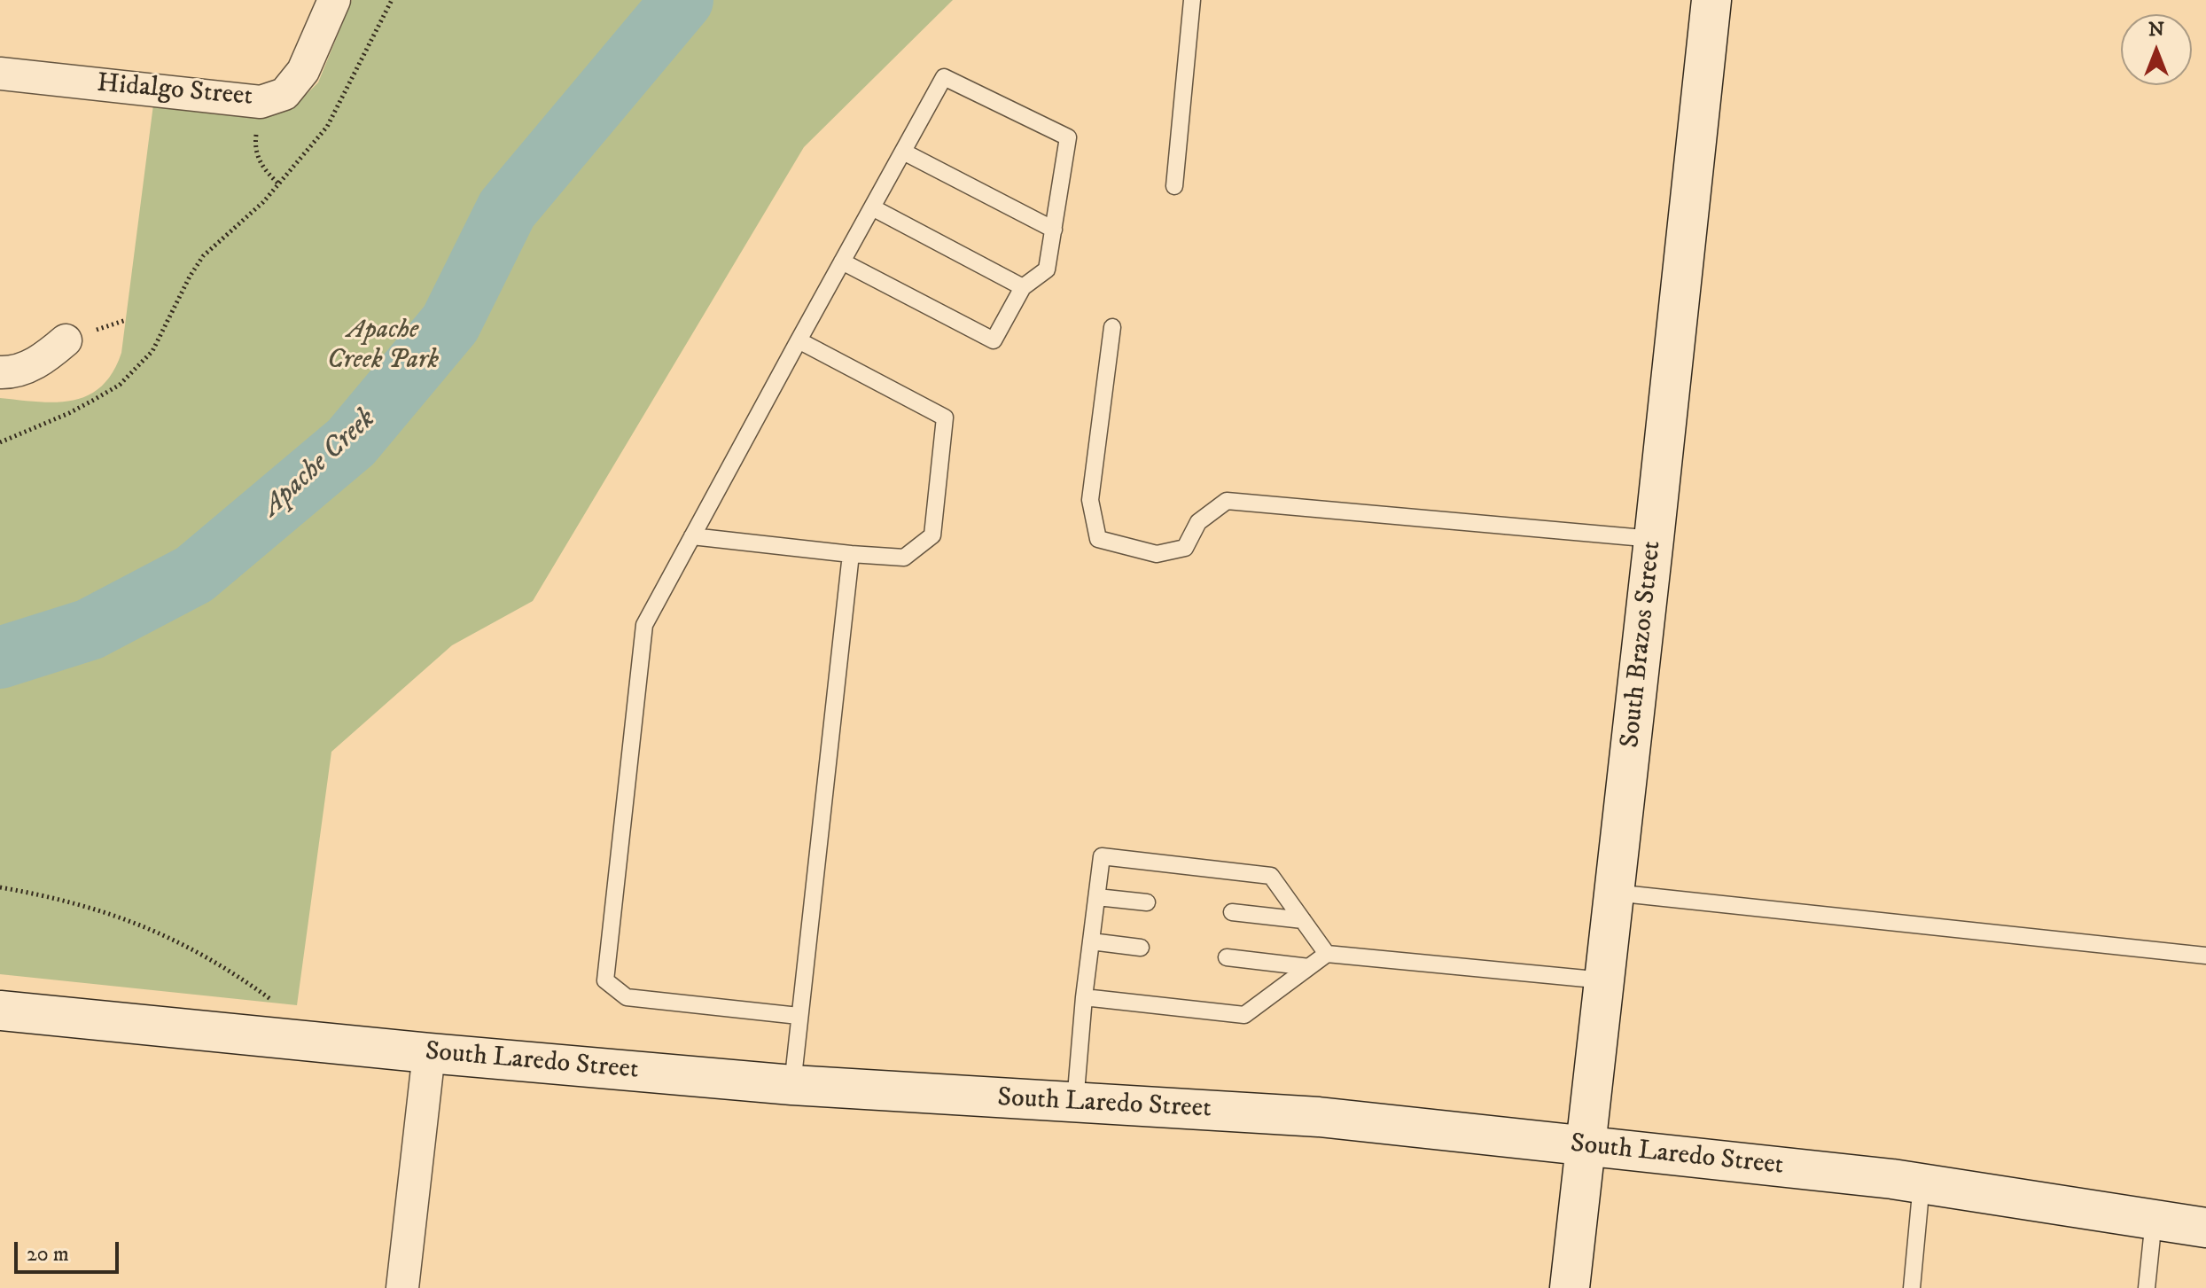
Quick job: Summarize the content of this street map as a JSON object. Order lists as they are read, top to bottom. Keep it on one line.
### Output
{"streets":{"main road":["South Brazos Street","South Laredo Street"],"street":["Hidalgo Street"]},"crossings":[["South Brazos Street","South Laredo Street"]],"water":["Apache Creek"],"parks":["Apache Creek Park"],"scale_bar":"20 m","north":"top"}
